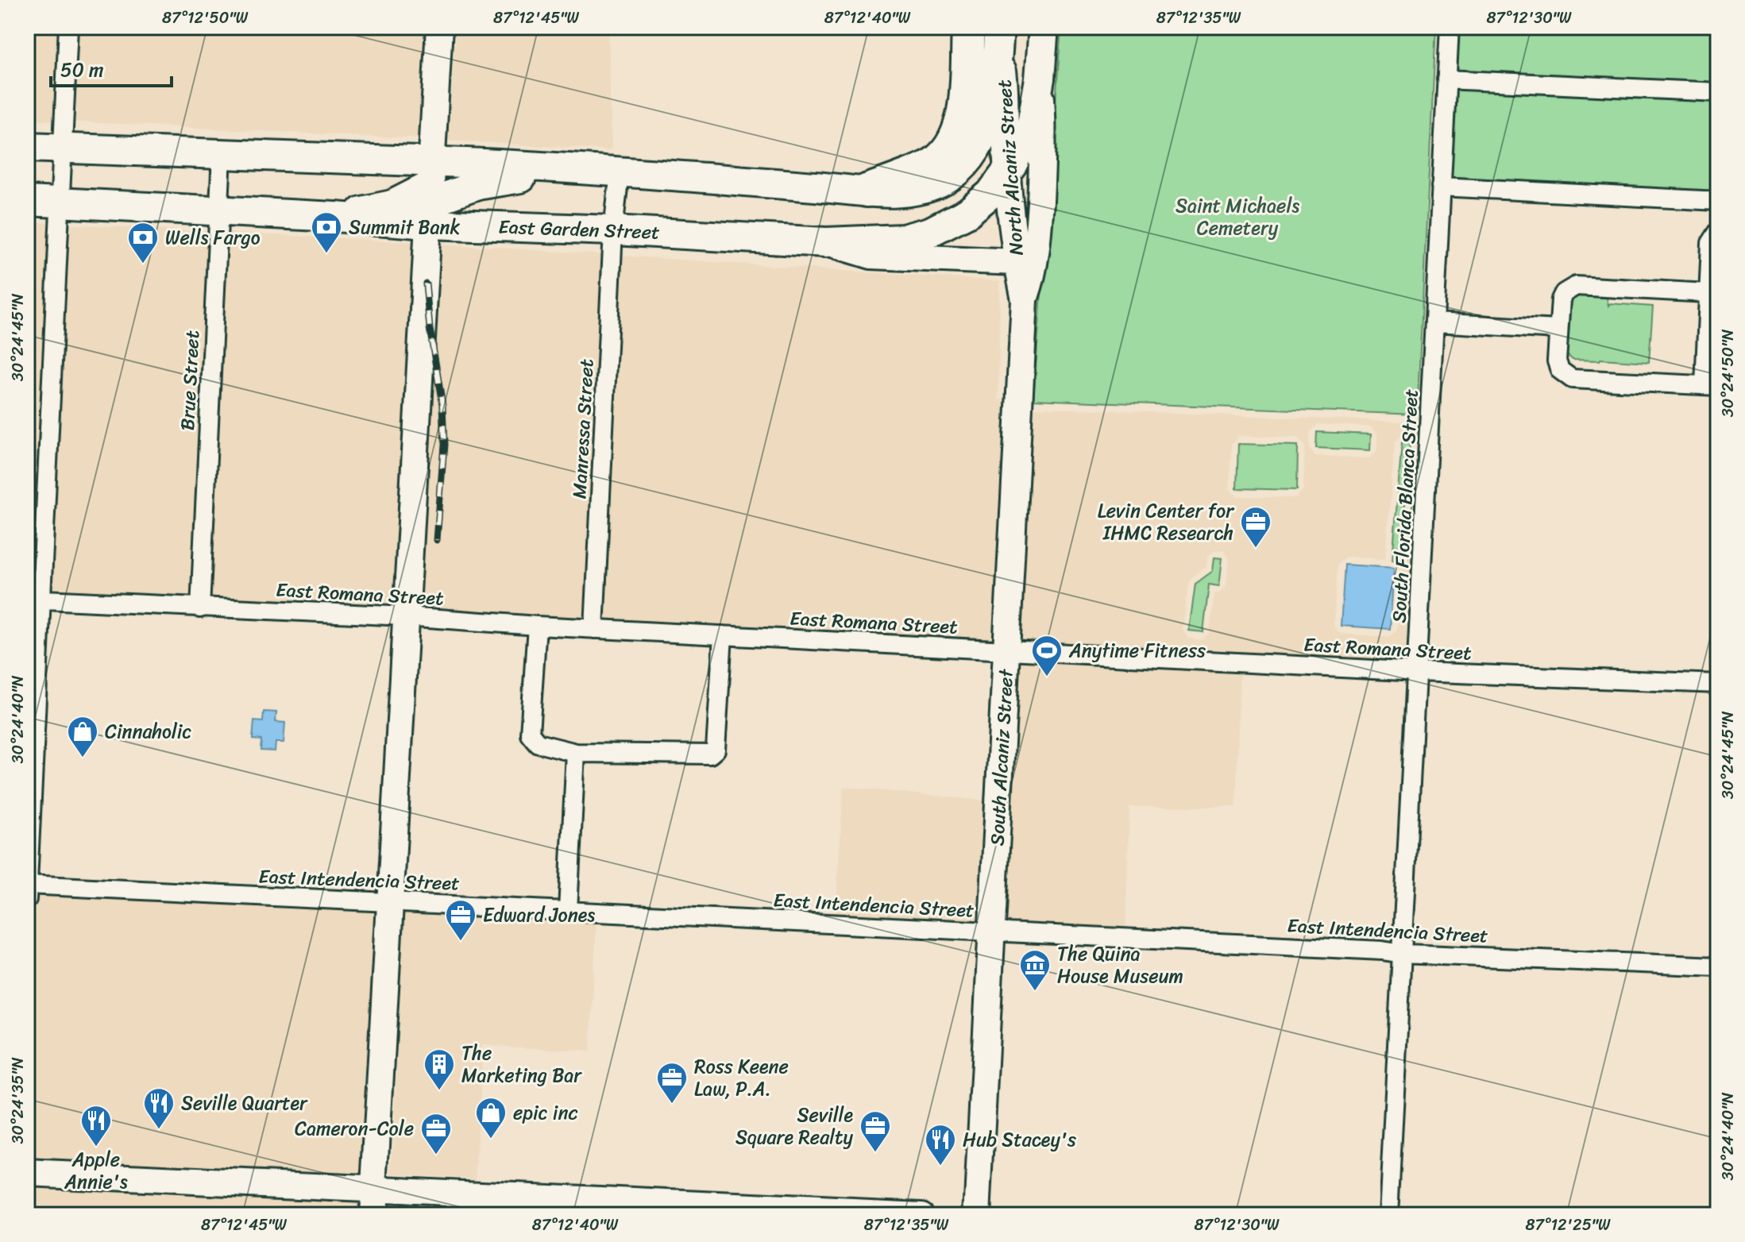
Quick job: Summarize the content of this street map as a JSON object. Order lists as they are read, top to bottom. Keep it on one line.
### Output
{"streets":{"main road":["North Alcaniz Street","East Garden Street"],"street":["Brue Street","Manressa Street","South Florida Blanca Street","East Romana Street","South Alcaniz Street","East Intendencia Street"]},"crossings":[["North Alcaniz Street","East Garden Street"],["North Alcaniz Street","South Alcaniz Street"],["East Garden Street","Brue Street"],["East Garden Street","Manressa Street"],["Brue Street","East Romana Street"],["Manressa Street","East Romana Street"],["South Florida Blanca Street","East Romana Street"],["South Florida Blanca Street","East Intendencia Street"],["East Romana Street","South Alcaniz Street"],["South Alcaniz Street","East Intendencia Street"]],"parks":["Saint Michaels Cemetery"],"places":{"bank":["Summit Bank","Wells Fargo"],"office":["Levin Center for IHMC Research","Edward Jones","Ross Keene Law, P.A.","Seville Square Realty","Cameron-Cole"],"sports":["Anytime Fitness"],"shop":["Cinnaholic","epic inc"],"museum":["The Quina House Museum"],"building":["The Marketing Bar"],"restaurant":["Seville Quarter","Apple Annie's","Hub Stacey's"]},"scale_bar":"50 m","coordinates":["87°12'50\"W","87°12'45\"W","87°12'40\"W","87°12'35\"W","87°12'30\"W","30°24'45\"N","30°24'50\"N","30°24'40\"N","30°24'35\"N","87°12'25\"W"]}
